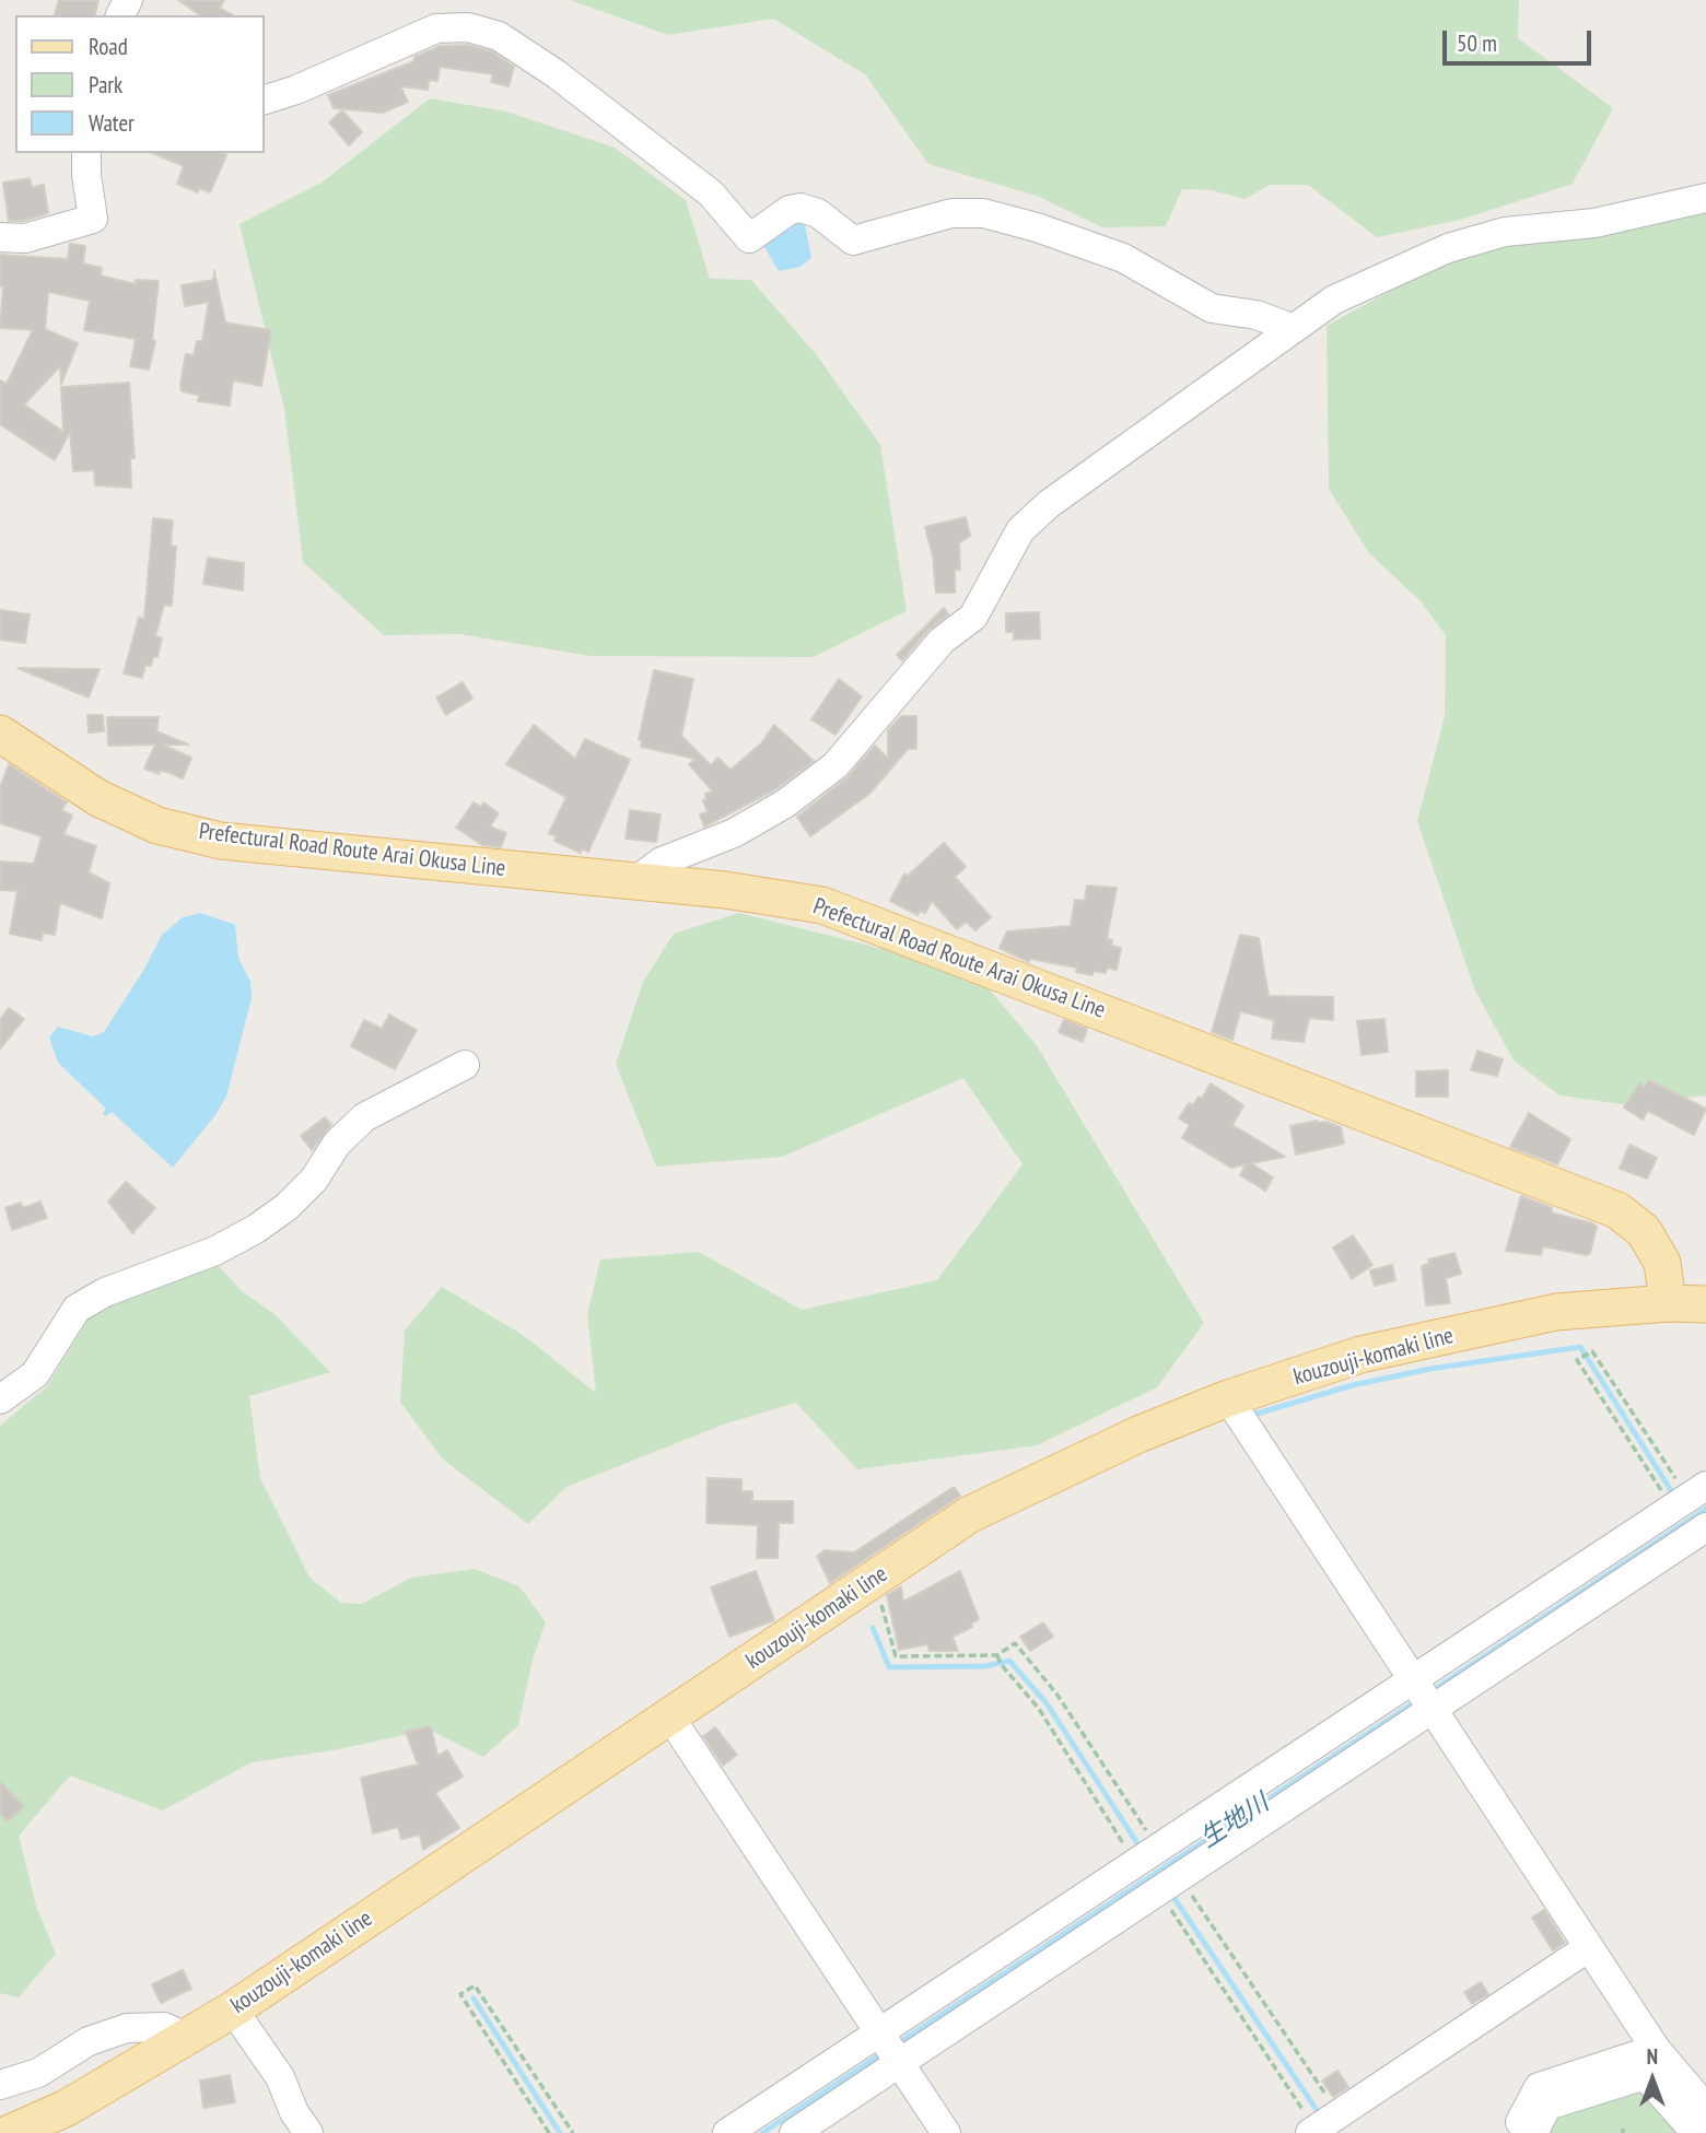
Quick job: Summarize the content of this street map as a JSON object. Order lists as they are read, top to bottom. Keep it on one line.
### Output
{"streets":{"main road":["Prefectural Road Route Arai Okusa Line","kouzouji-komaki line"]},"crossings":[["Prefectural Road Route Arai Okusa Line","kouzouji-komaki line"]],"water":["生地川"],"legend":["Road","Park","Water"],"scale_bar":"50 m","north":"top"}
